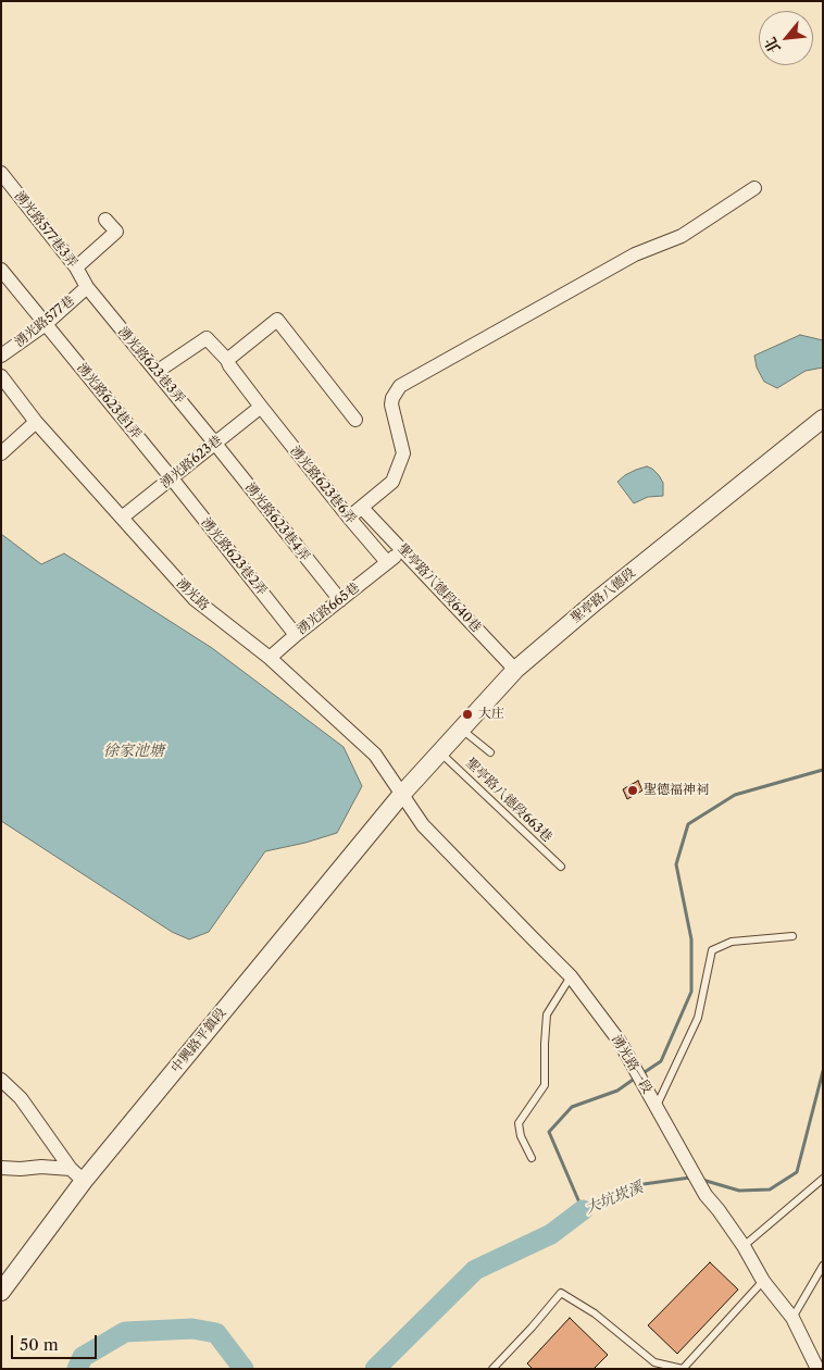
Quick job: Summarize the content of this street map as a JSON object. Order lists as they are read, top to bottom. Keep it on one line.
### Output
{"streets":{"street":["湧光路577巷3弄","湧光路577巷","湧光路623巷3弄","湧光路623巷1弄","湧光路623巷","湧光路623巷6弄","湧光路623巷4弄","湧光路623巷2弄","聖亭路八德段640巷","湧光路","聖亭路八德段","湧光路665巷","中興路平鎮段","湧光路一段"],"lane":["聖亭路八德段663巷"]},"crossings":[["湧光路577巷3弄","湧光路577巷"],["湧光路577巷3弄","湧光路623巷3弄"],["湧光路577巷","湧光路623巷3弄"],["湧光路577巷","湧光路623巷1弄"],["湧光路623巷3弄","湧光路623巷"],["湧光路623巷3弄","湧光路623巷6弄"],["湧光路623巷3弄","湧光路623巷4弄"],["湧光路623巷1弄","湧光路623巷"],["湧光路623巷1弄","湧光路623巷2弄"],["湧光路623巷","湧光路623巷6弄"],["湧光路623巷","湧光路623巷4弄"],["湧光路623巷","湧光路623巷2弄"],["湧光路623巷","湧光路"],["湧光路623巷6弄","湧光路665巷"],["湧光路623巷4弄","湧光路665巷"],["湧光路623巷2弄","湧光路665巷"],["聖亭路八德段640巷","聖亭路八德段"],["聖亭路八德段640巷","湧光路665巷"],["湧光路","聖亭路八德段"],["湧光路","湧光路665巷"],["湧光路","中興路平鎮段"],["湧光路","湧光路一段"],["聖亭路八德段","聖亭路八德段663巷"],["聖亭路八德段","中興路平鎮段"],["聖亭路八德段","湧光路一段"],["中興路平鎮段","湧光路一段"]],"water":["徐家池塘","大坑崁溪"],"places":["大庄","聖德福神祠"],"scale_bar":"50 m","north":"bottom left"}
